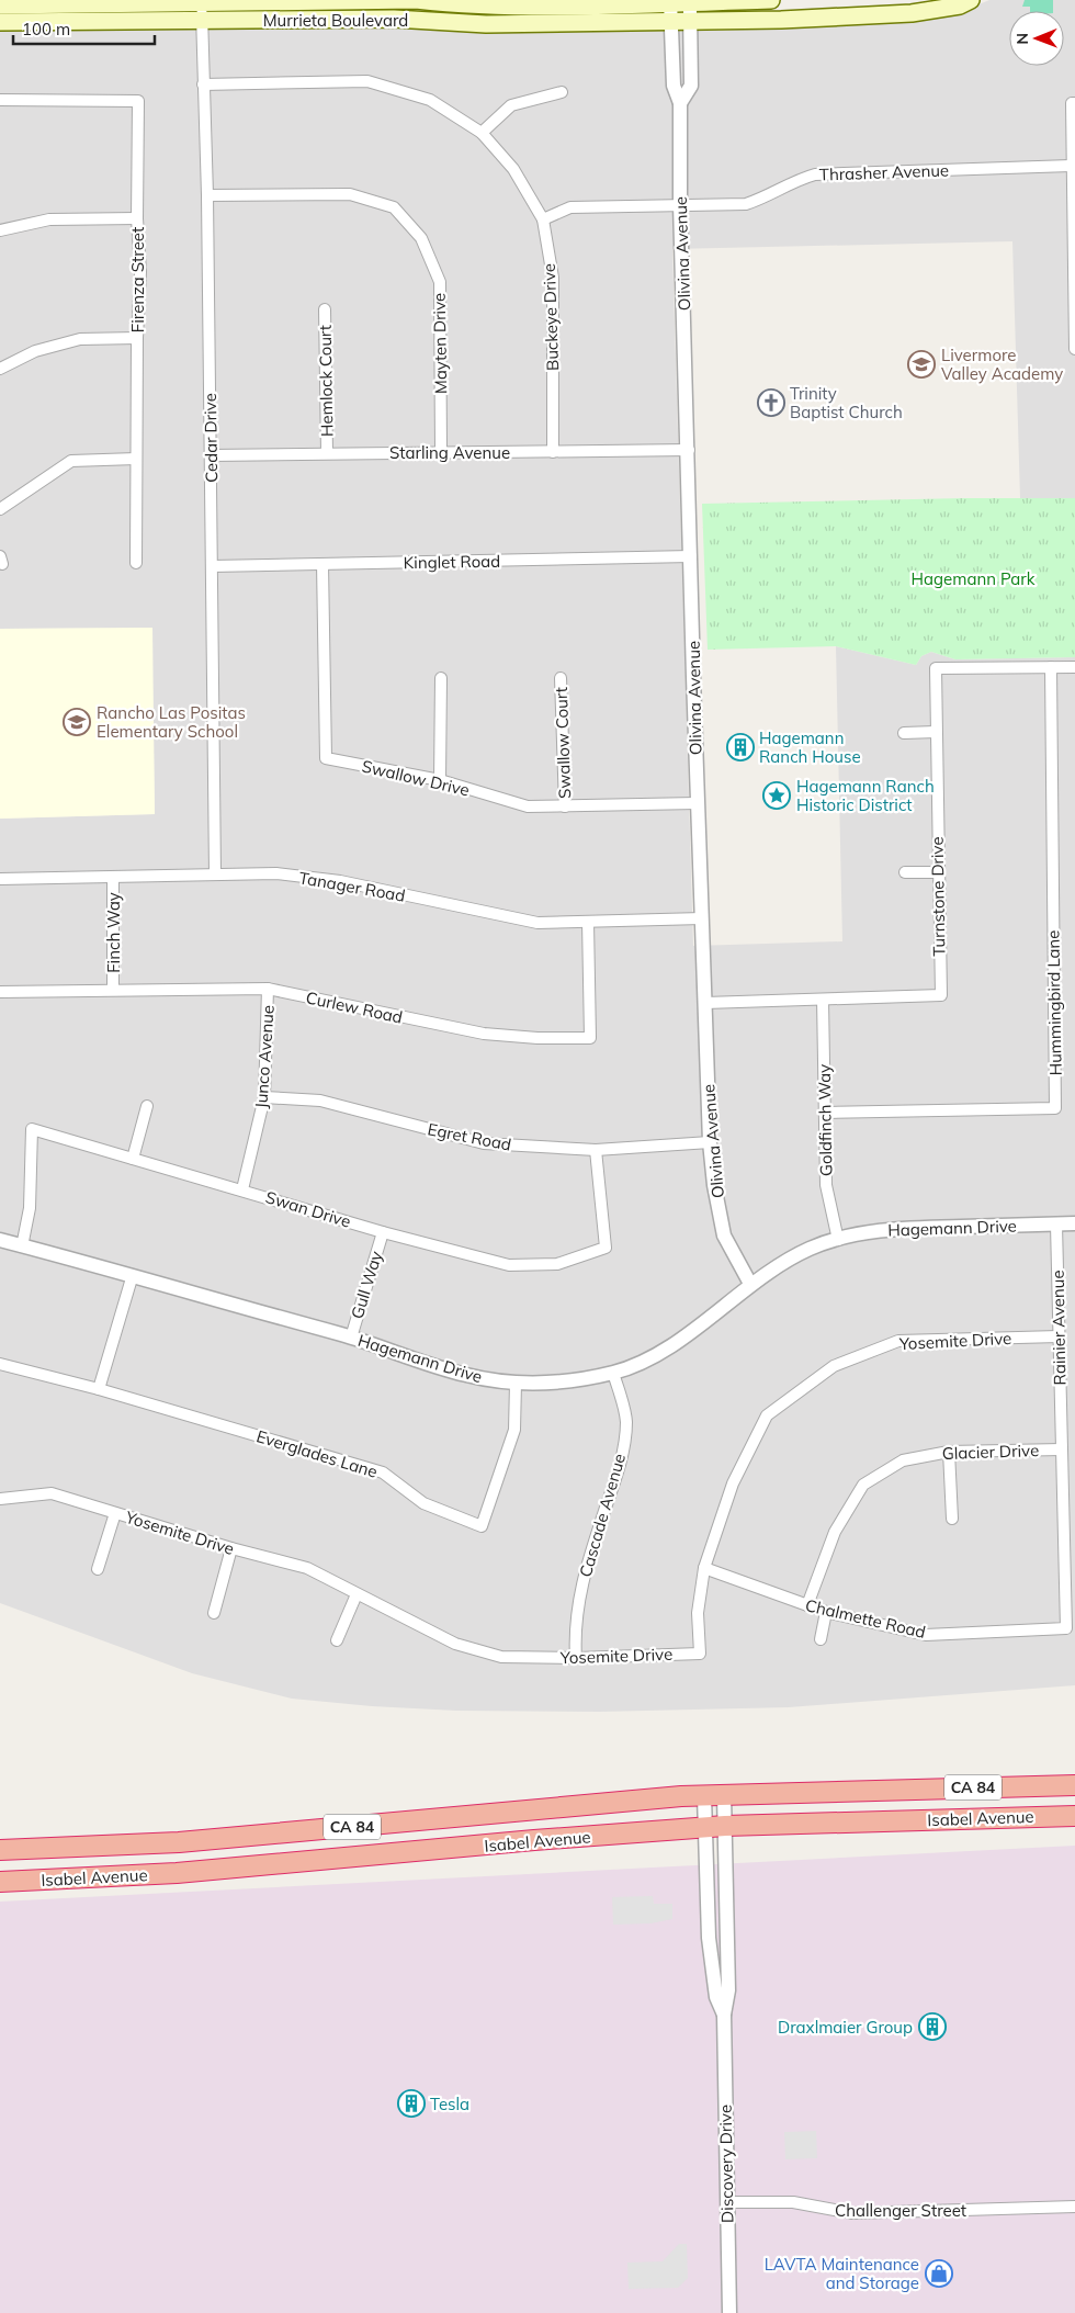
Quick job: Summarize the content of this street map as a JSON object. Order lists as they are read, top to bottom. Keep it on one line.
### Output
{"streets":{"highway":["CA 84","Isabel Avenue"],"main road":["Murrieta Boulevard"],"street":["Thrasher Avenue","Olivina Avenue","Firenza Street","Buckeye Drive","Mayten Drive","Hemlock Court","Cedar Drive","Starling Avenue","Kinglet Road","Swallow Court","Swallow Drive","Tanager Road","Turnstone Drive","Finch Way","Hummingbird Lane","Curlew Road","Junco Avenue","Goldfinch Way","Egret Road","Swan Drive","Hagemann Drive","Gull Way","Rainier Avenue","Yosemite Drive","Glacier Drive","Everglades Lane","Cascade Avenue","Chalmette Road","Discovery Drive","Challenger Street"]},"crossings":[["Murrieta Boulevard","Olivina Avenue"],["Murrieta Boulevard","Cedar Drive"],["Thrasher Avenue","Olivina Avenue"],["Thrasher Avenue","Buckeye Drive"],["Olivina Avenue","Starling Avenue"],["Olivina Avenue","Kinglet Road"],["Olivina Avenue","Swallow Drive"],["Olivina Avenue","Tanager Road"],["Olivina Avenue","Turnstone Drive"],["Olivina Avenue","Egret Road"],["Olivina Avenue","Hagemann Drive"],["Buckeye Drive","Cedar Drive"],["Buckeye Drive","Starling Avenue"],["Mayten Drive","Cedar Drive"],["Mayten Drive","Starling Avenue"],["Hemlock Court","Starling Avenue"],["Cedar Drive","Starling Avenue"],["Cedar Drive","Kinglet Road"],["Cedar Drive","Tanager Road"],["Kinglet Road","Swallow Drive"],["Swallow Court","Swallow Drive"],["Tanager Road","Finch Way"],["Tanager Road","Curlew Road"],["Turnstone Drive","Hummingbird Lane"],["Turnstone Drive","Goldfinch Way"],["Finch Way","Curlew Road"],["Hummingbird Lane","Goldfinch Way"],["Curlew Road","Junco Avenue"],["Junco Avenue","Egret Road"],["Junco Avenue","Swan Drive"],["Goldfinch Way","Hagemann Drive"],["Egret Road","Swan Drive"],["Swan Drive","Hagemann Drive"],["Swan Drive","Gull Way"],["Hagemann Drive","Gull Way"],["Hagemann Drive","Rainier Avenue"],["Hagemann Drive","Everglades Lane"],["Hagemann Drive","Cascade Avenue"],["Rainier Avenue","Yosemite Drive"],["Rainier Avenue","Glacier Drive"],["Rainier Avenue","Chalmette Road"],["Yosemite Drive","Cascade Avenue"],["Yosemite Drive","Chalmette Road"],["Glacier Drive","Chalmette Road"],["Isabel Avenue","Discovery Drive"],["Discovery Drive","Challenger Street"]],"parks":["Hagemann Park"],"places":{"school or university":["Livermore Valley Academy","Rancho Las Positas Elementary School"],"church":["Trinity Baptist Church"],"building":["Hagemann Ranch House","Draxlmaier Group","Tesla"],"place":["Hagemann Ranch Historic District"],"shop":["LAVTA Maintenance and Storage"]},"scale_bar":"100 m","north":"left"}
